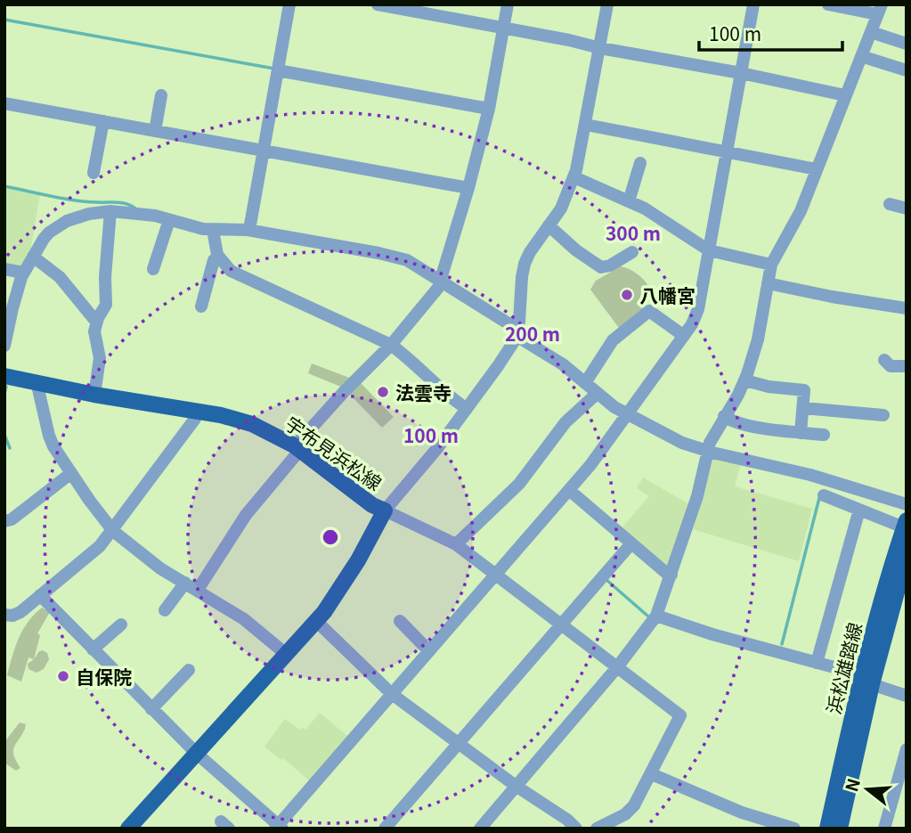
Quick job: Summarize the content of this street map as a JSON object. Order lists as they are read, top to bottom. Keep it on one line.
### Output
{"streets":{"main road":["宇布見浜松線","浜松雄踏線"]},"places":["八幡宮","法雲寺","自保院"],"scale_bar":"100 m","north":"left","rings":["300 m","200 m","100 m"]}
